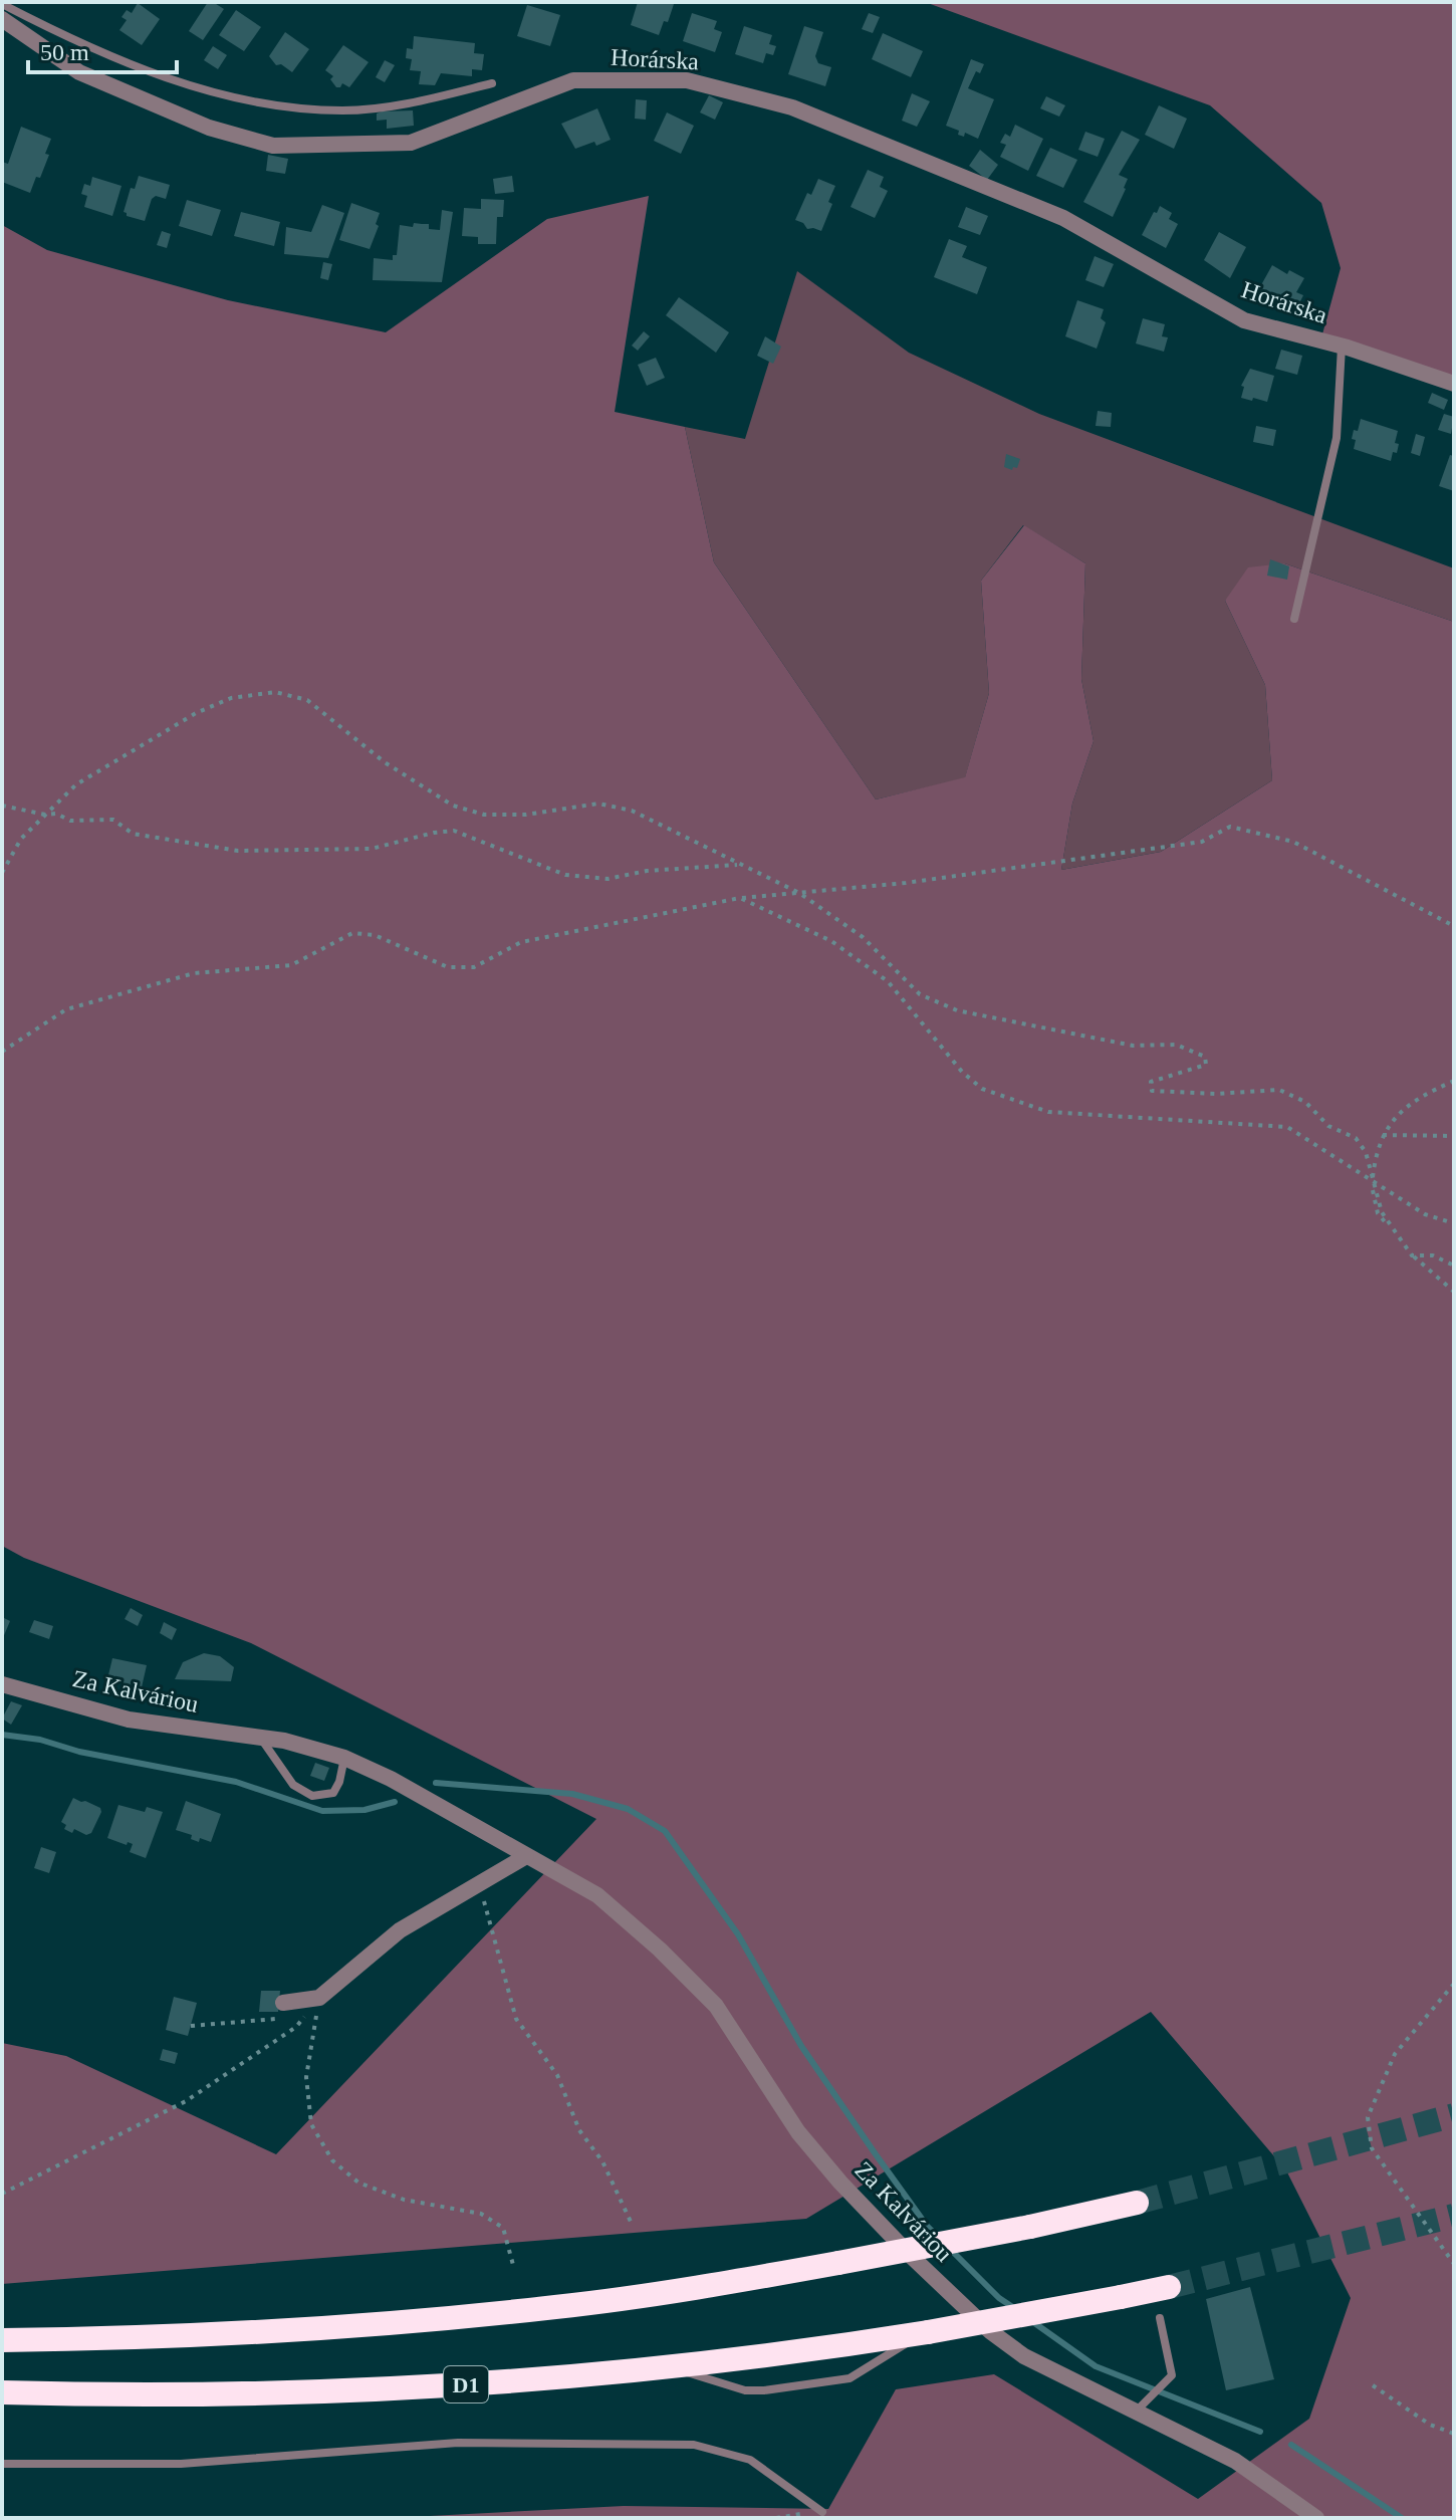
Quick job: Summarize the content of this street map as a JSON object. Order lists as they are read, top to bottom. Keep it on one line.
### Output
{"streets":{"highway":["D1"],"street":["Horárska","Za Kalváriou"]},"scale_bar":"50 m"}
